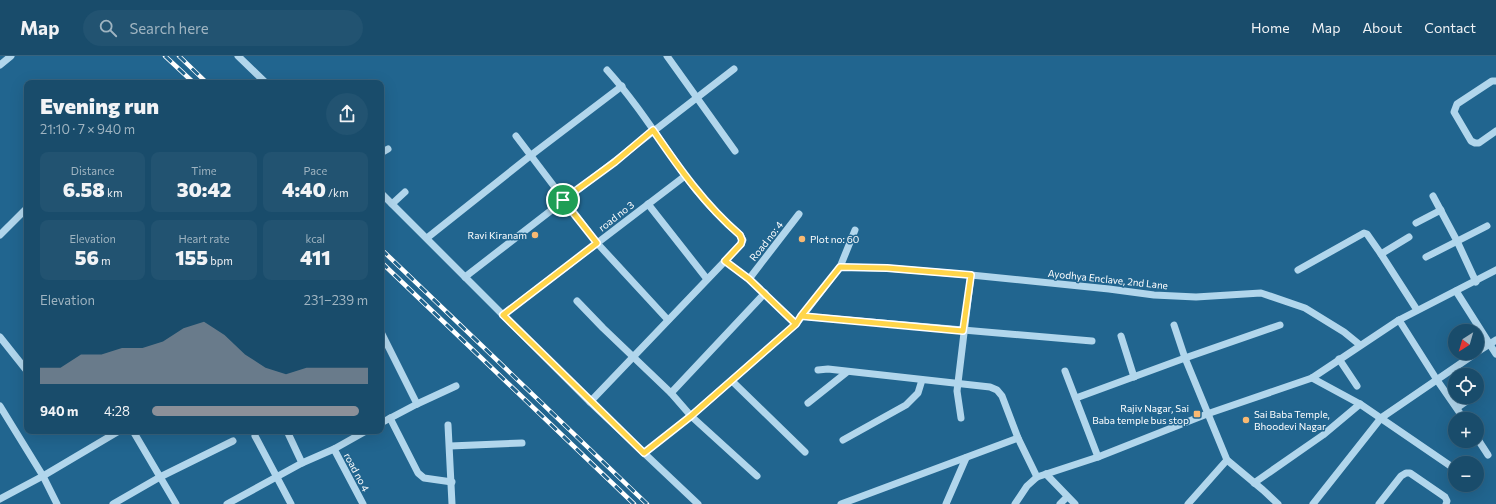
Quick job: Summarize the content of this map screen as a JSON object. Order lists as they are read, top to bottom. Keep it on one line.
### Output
{"streets":{"street":["road no 3","Road no: 4","Ayodhya Enclave, 2nd Lane","road no 4"]},"places":{"other":["Ravi Kiranam","Plot no: 60","Sai Baba Temple, Bhoodevi Nagar"],"transit":["Rajiv Nagar, Sai Baba temple bus stop"]},"north":"bottom left","page":{"header":"Map","search":"Search here","nav":["Home","Map","About","Contact"],"heading":["Evening run","21:10 · 7 × 940 m"],"stats":[["Distance","6.58 km"],["Time","30:42"],["Pace","4:40 /km"],["Elevation","56 m"],["Heart rate","155 bpm"],["kcal","411"]],"chart":["Elevation","231–239 m"],"map_buttons":["+","−"],"list":[{"name":"940 m","note":"4:28"}]}}
